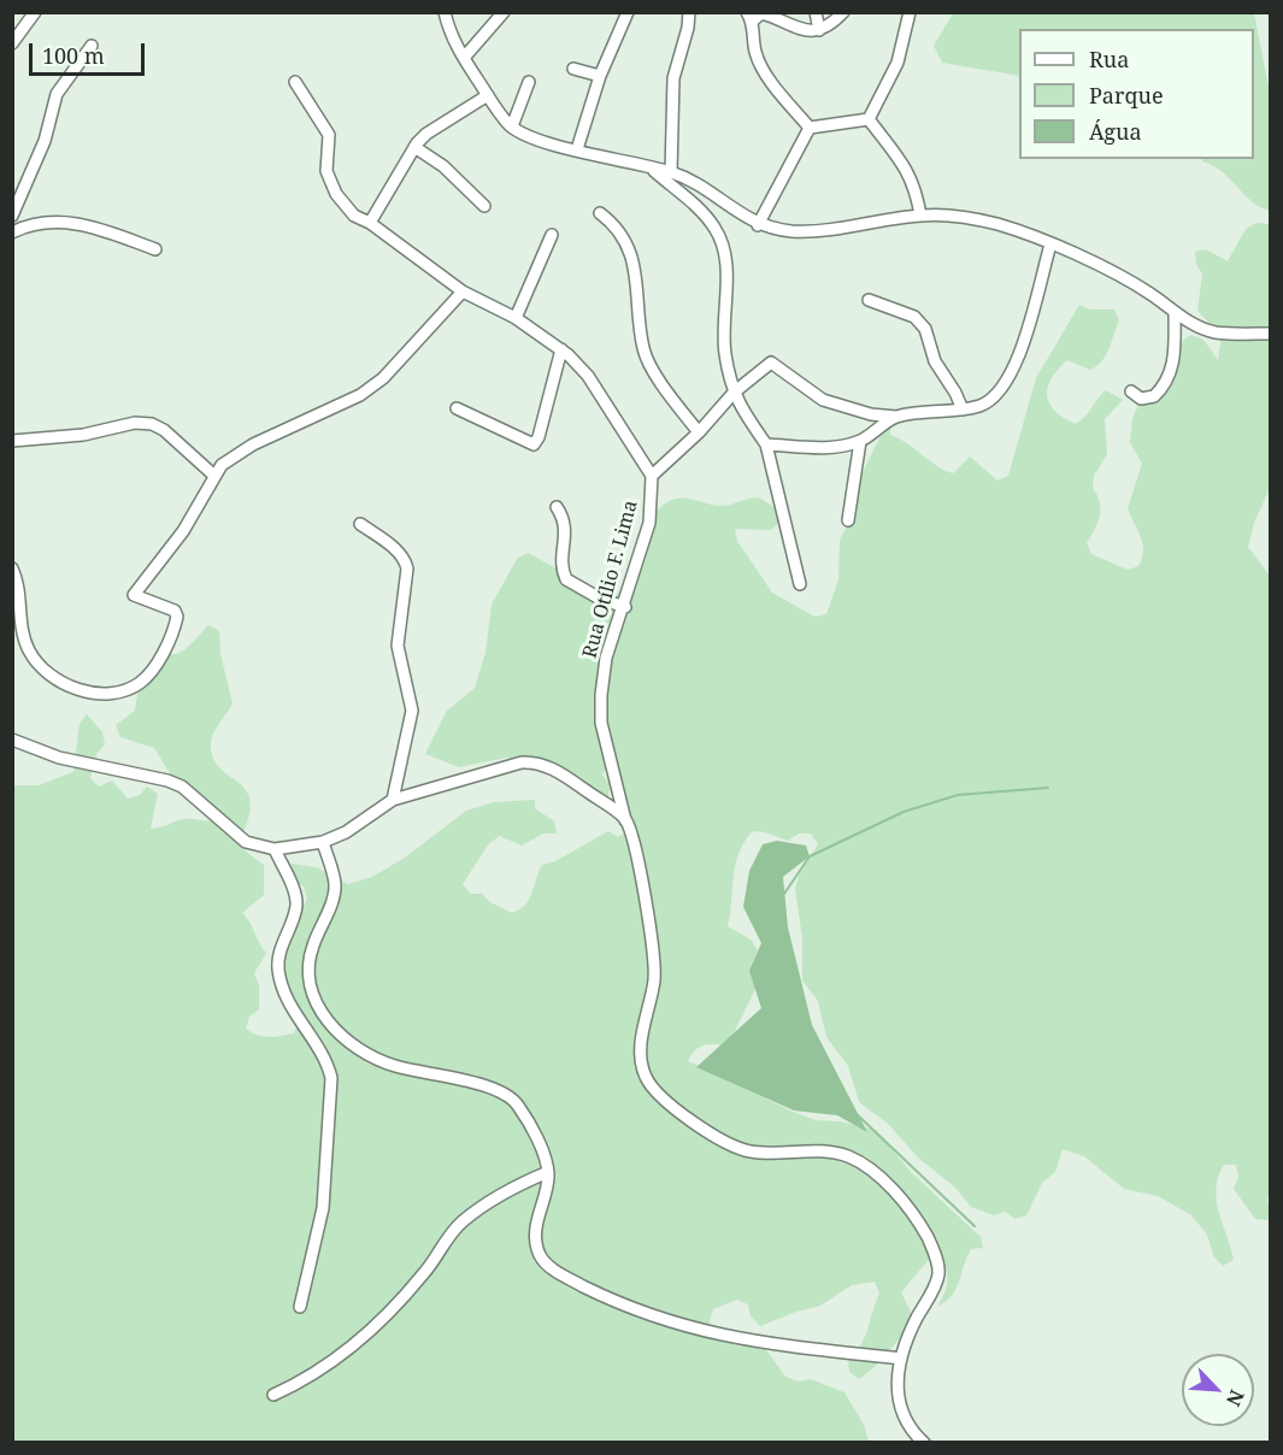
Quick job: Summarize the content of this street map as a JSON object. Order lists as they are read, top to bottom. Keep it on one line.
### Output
{"streets":{"street":["Rua Otílio F. Lima"]},"legend":["Rua","Parque","Água"],"scale_bar":"100 m","north":"bottom right"}
